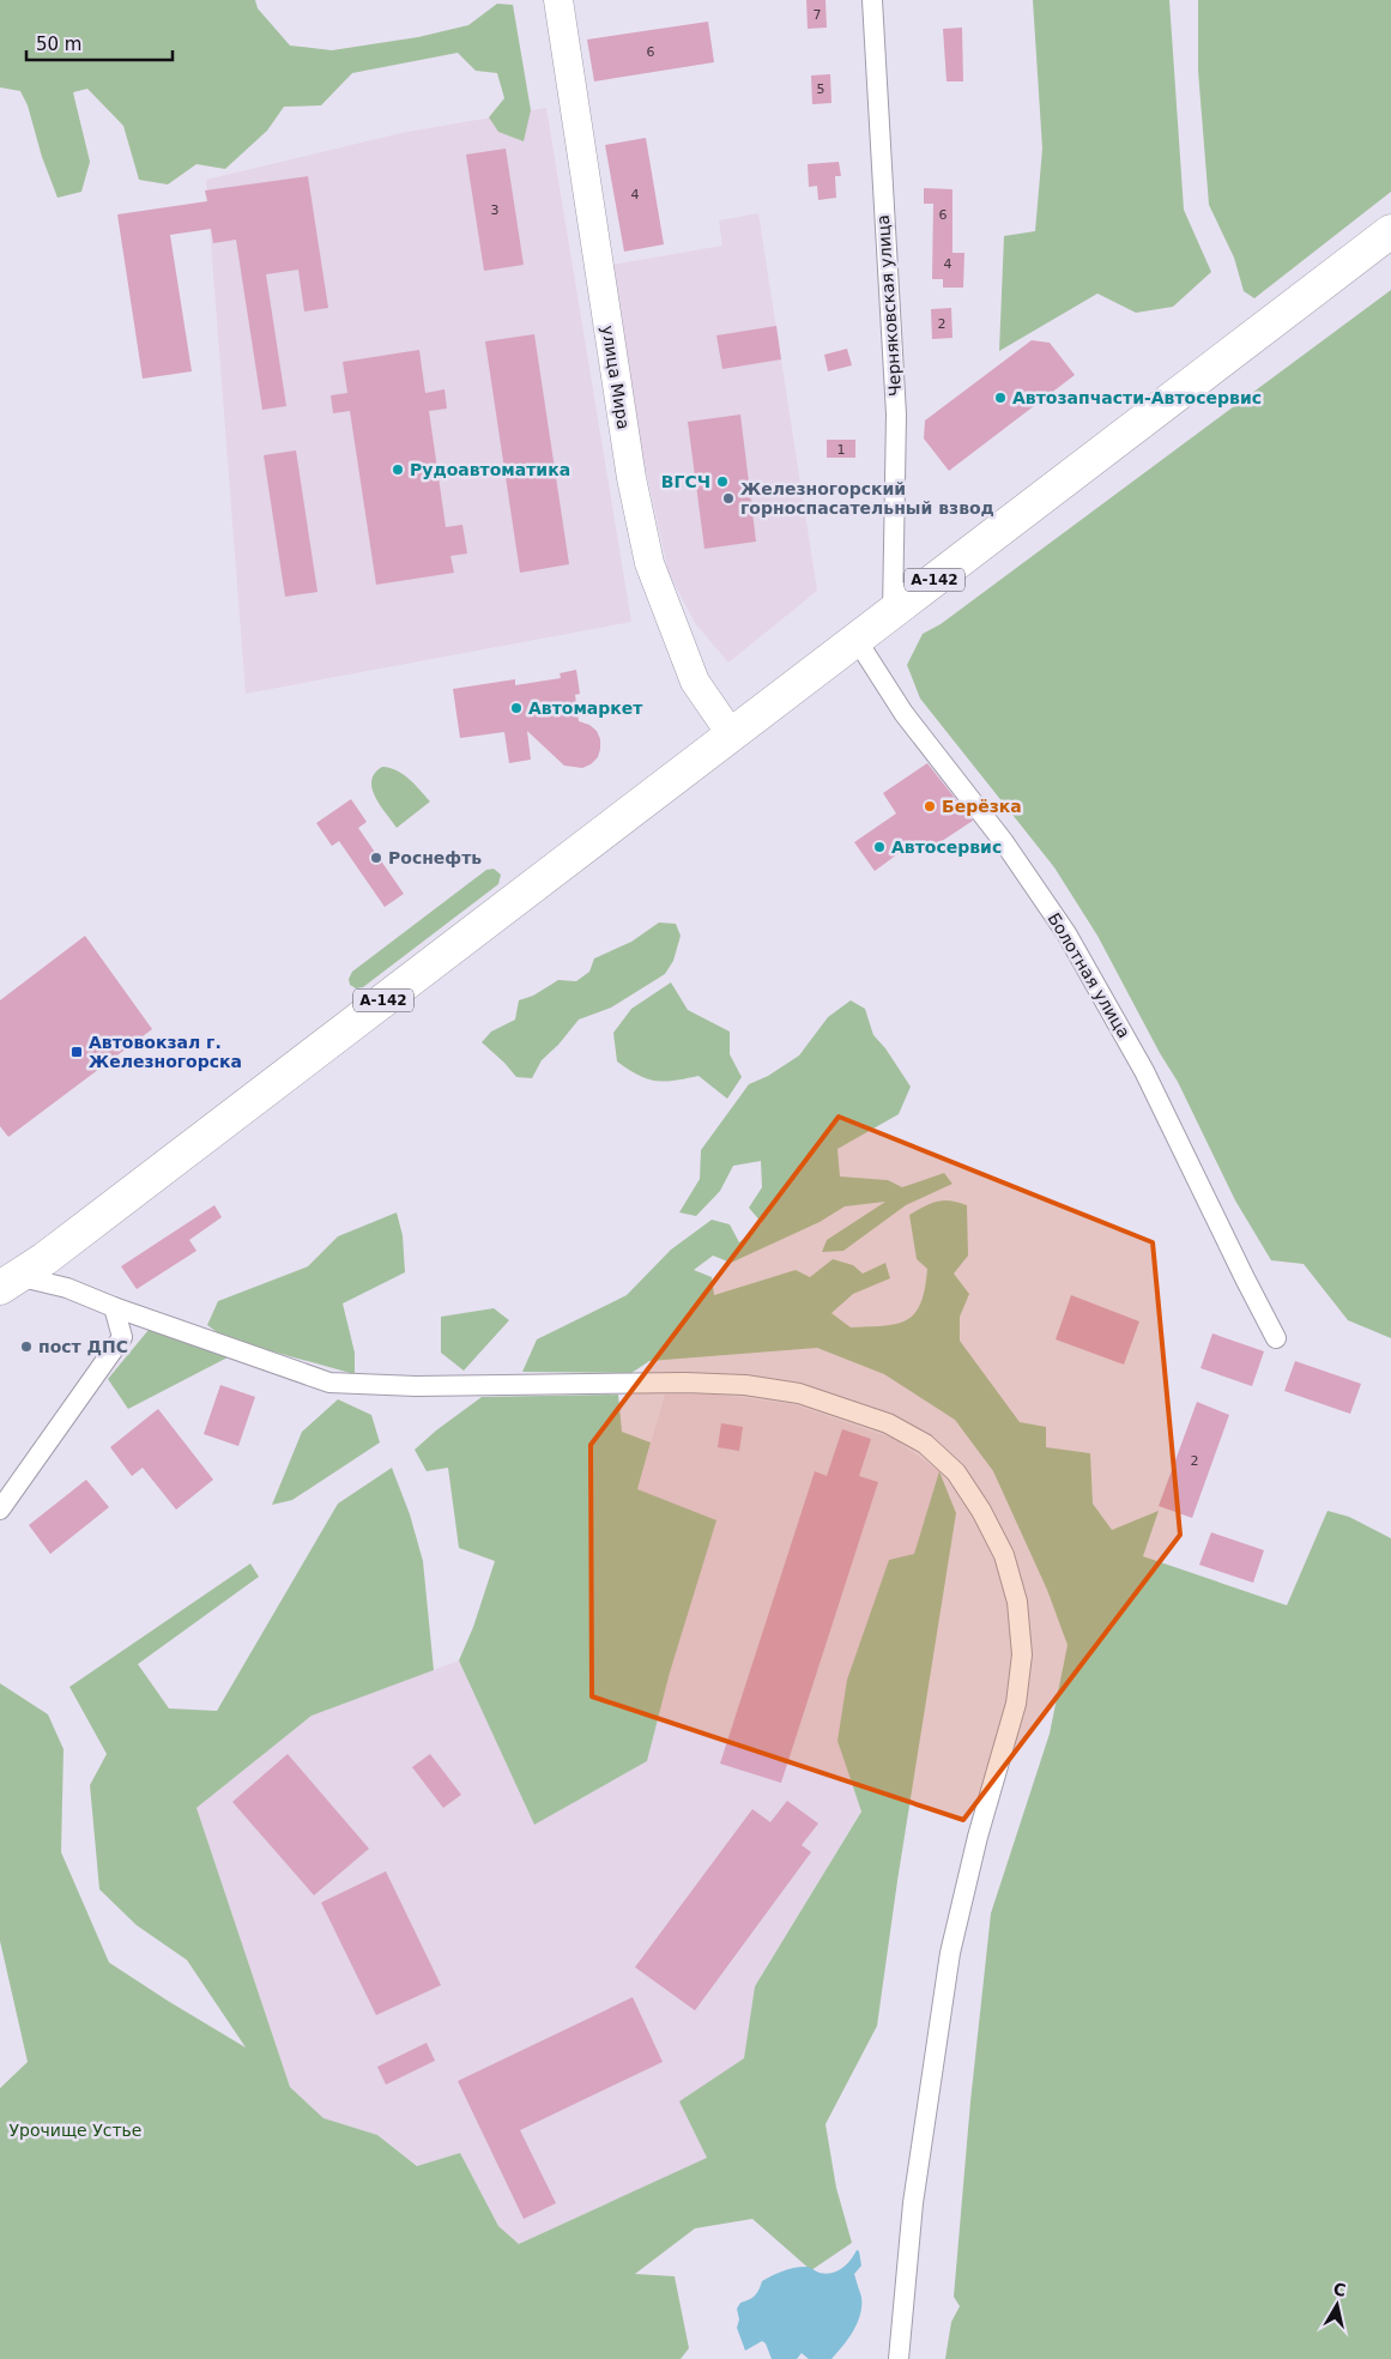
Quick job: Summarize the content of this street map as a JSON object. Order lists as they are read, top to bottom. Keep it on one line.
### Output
{"streets":{"highway":["А-142"],"main road":["улица Мира"],"street":["Черняковская улица","Болотная улица"]},"crossings":[["Черняковская улица","А-142"],["улица Мира","А-142"],["А-142","Болотная улица"]],"parks":["Урочище Устье"],"places":{"other":["Автозапчасти-Автосервис","Рудоавтоматика","ВГСЧ","Железногорский горноспасательный взвод","Автомаркет","Берёзка","Автосервис","Роснефть","пост ДПС"],"transit":["Автовокзал г. Железногорска"]},"house_numbers":["7","6","5","4","3","6","4","2","1","2"],"scale_bar":"50 m","north":"top"}
